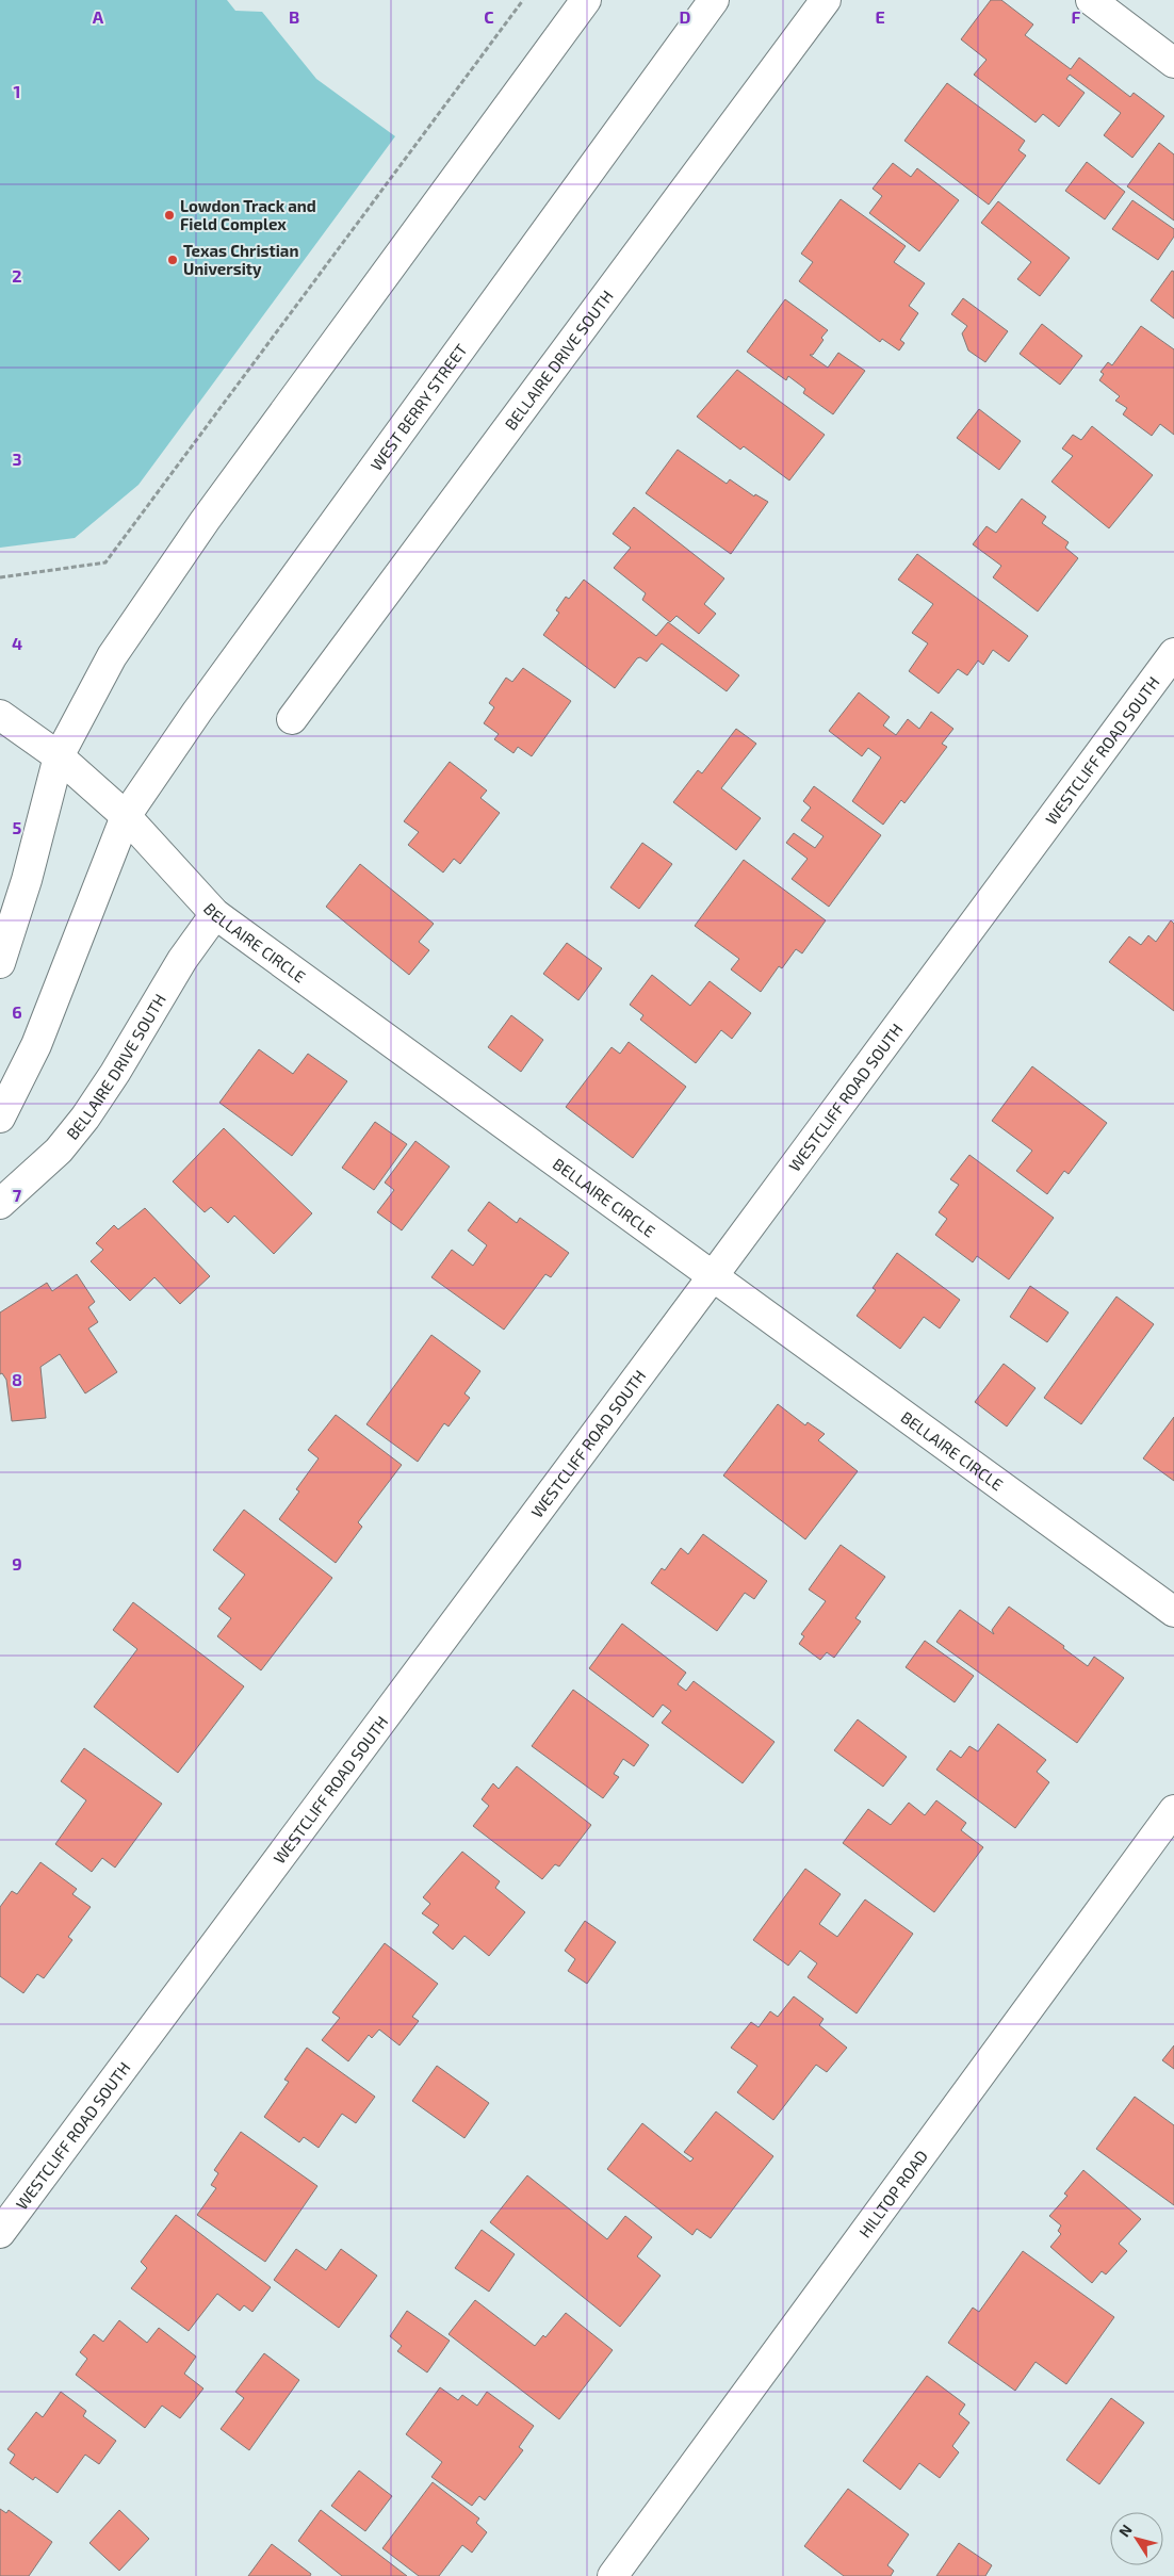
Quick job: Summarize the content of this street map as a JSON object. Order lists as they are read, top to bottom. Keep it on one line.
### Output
{"streets":{"street":["BELLAIRE DRIVE SOUTH","WEST BERRY STREET","WESTCLIFF ROAD SOUTH","BELLAIRE CIRCLE","HILLTOP ROAD"]},"crossings":[["BELLAIRE DRIVE SOUTH","BELLAIRE CIRCLE"],["WEST BERRY STREET","BELLAIRE CIRCLE"],["WESTCLIFF ROAD SOUTH","BELLAIRE CIRCLE"]],"places":["Lowdon Track and Field Complex","Texas Christian University"],"north":"top left","grid":{"columns":["A","B","C","D","E","F"],"rows":["1","2","3","4","5","6","7","8","9"]}}
